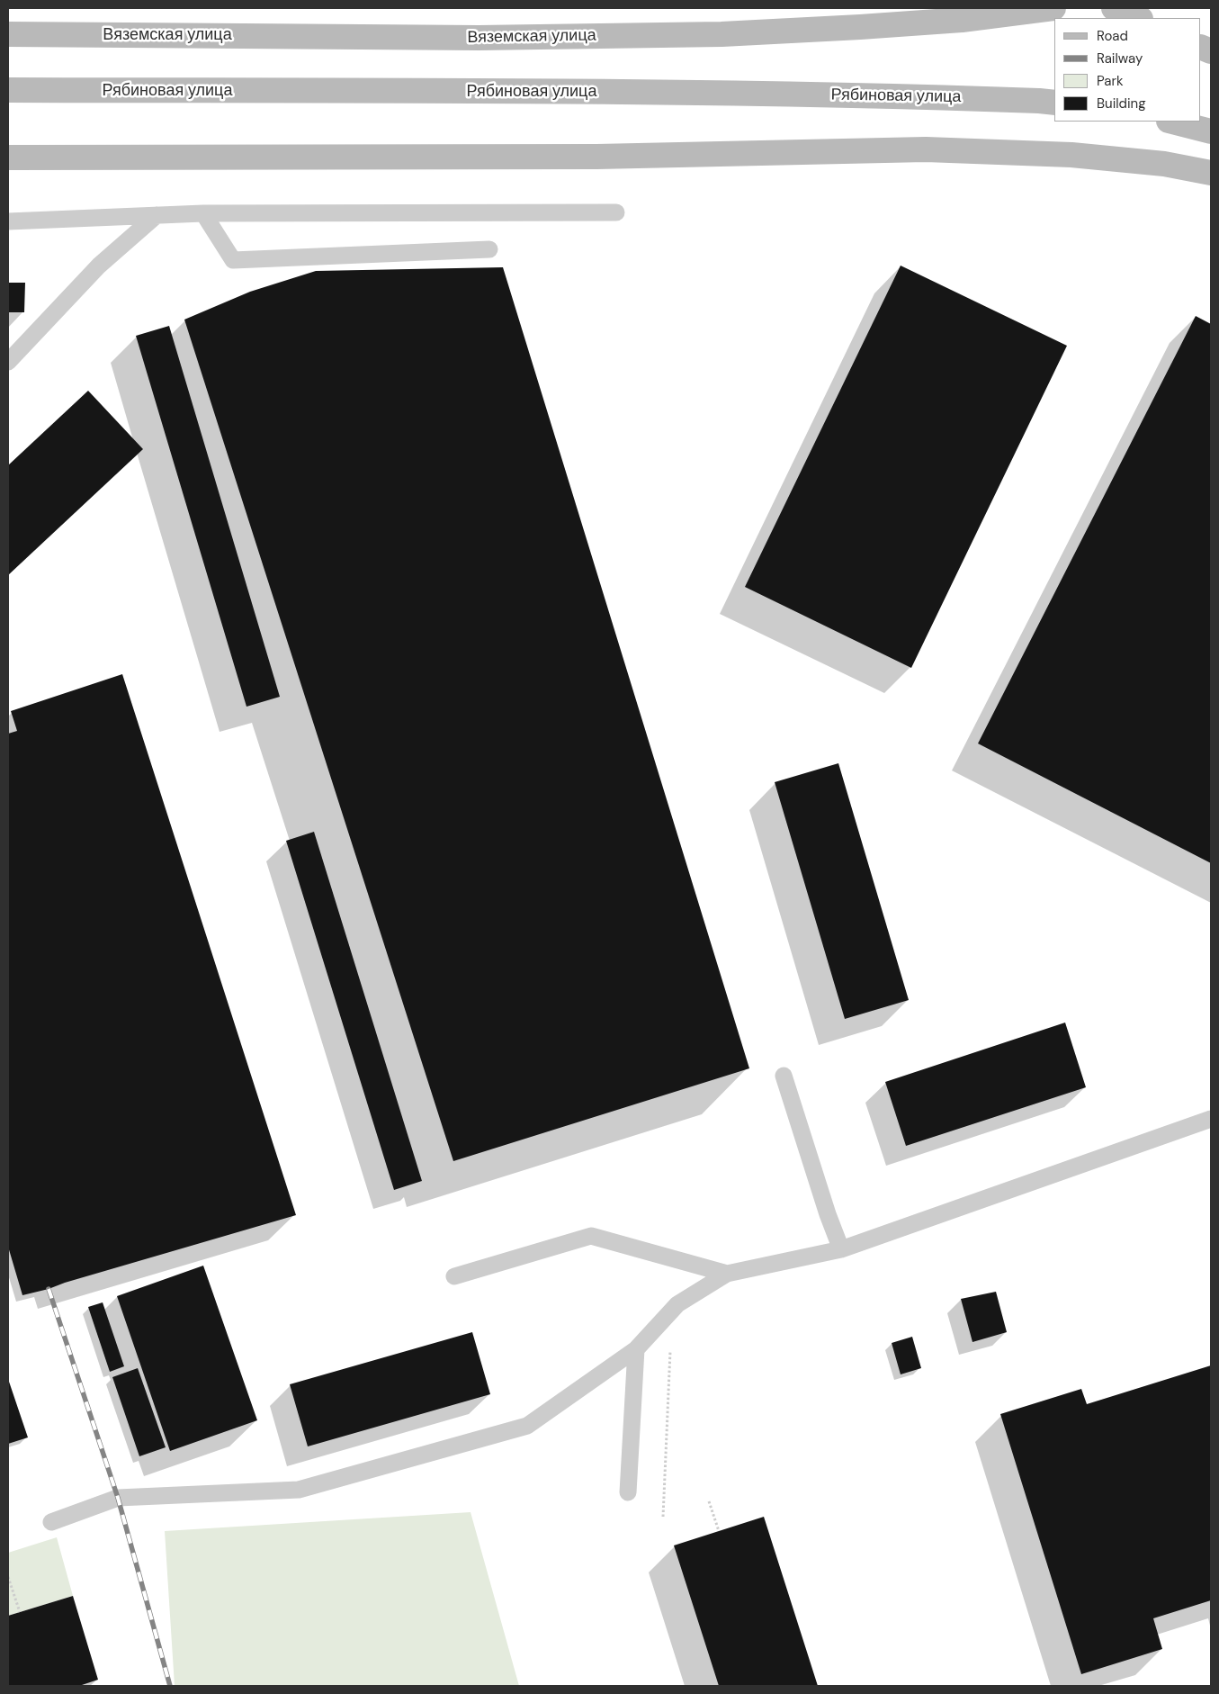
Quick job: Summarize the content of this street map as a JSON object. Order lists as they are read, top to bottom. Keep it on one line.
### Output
{"streets":{"main road":["Вяземская улица","Рябиновая улица"]},"legend":["Road","Railway","Park","Building"]}
